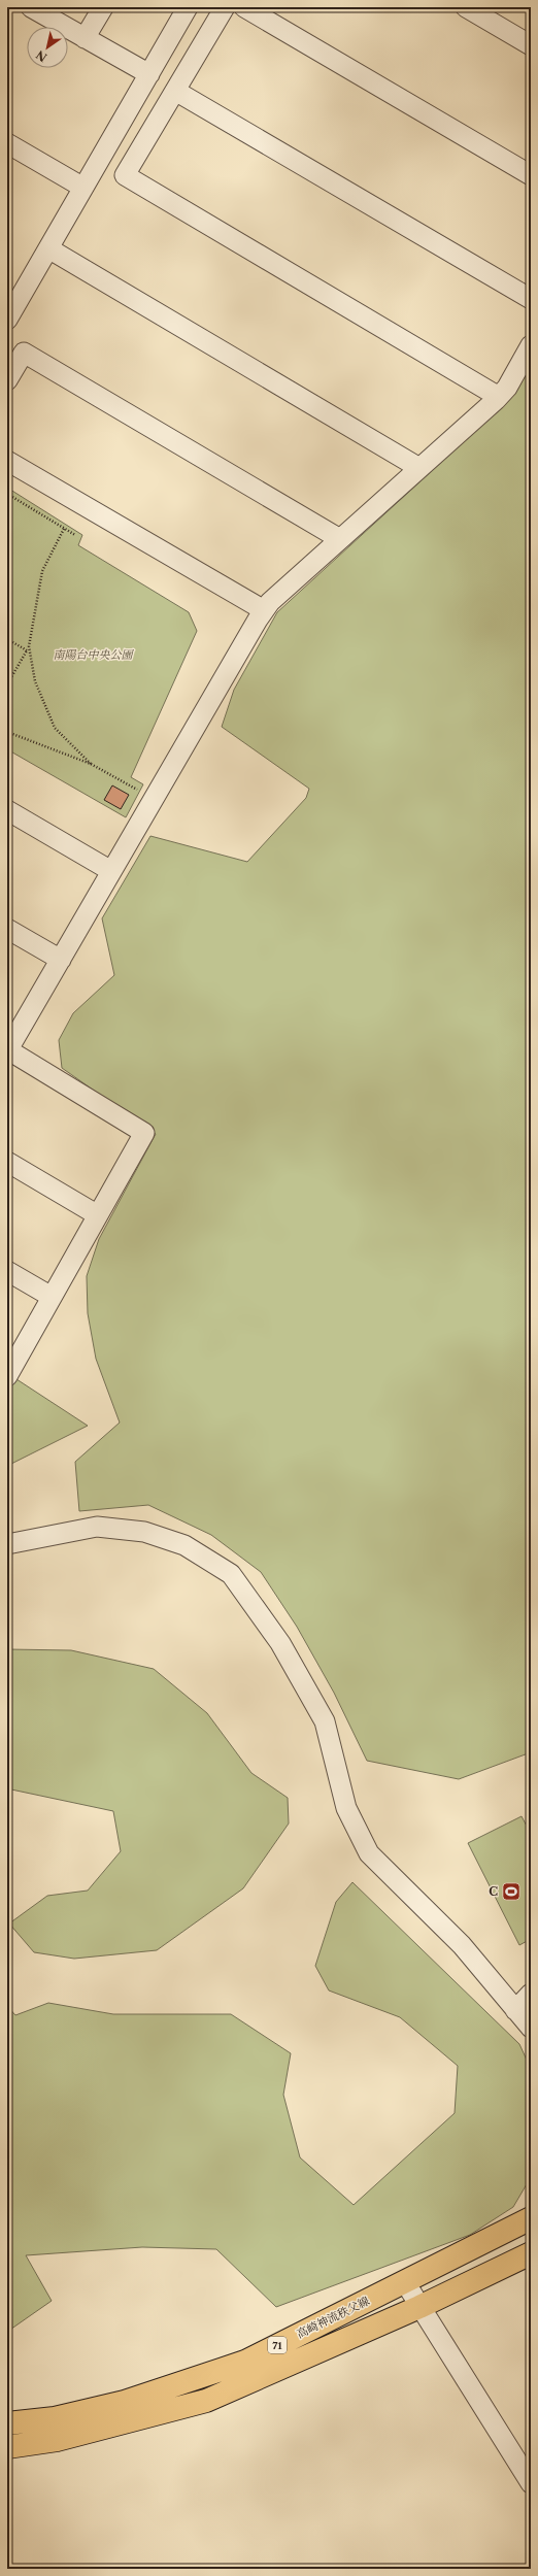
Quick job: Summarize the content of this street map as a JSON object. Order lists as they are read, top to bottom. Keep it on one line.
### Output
{"streets":{"main road":["高崎神流秩父線","71"]},"parks":["南陽台中央公園"],"places":{"sports":["C"]},"north":"bottom left"}
